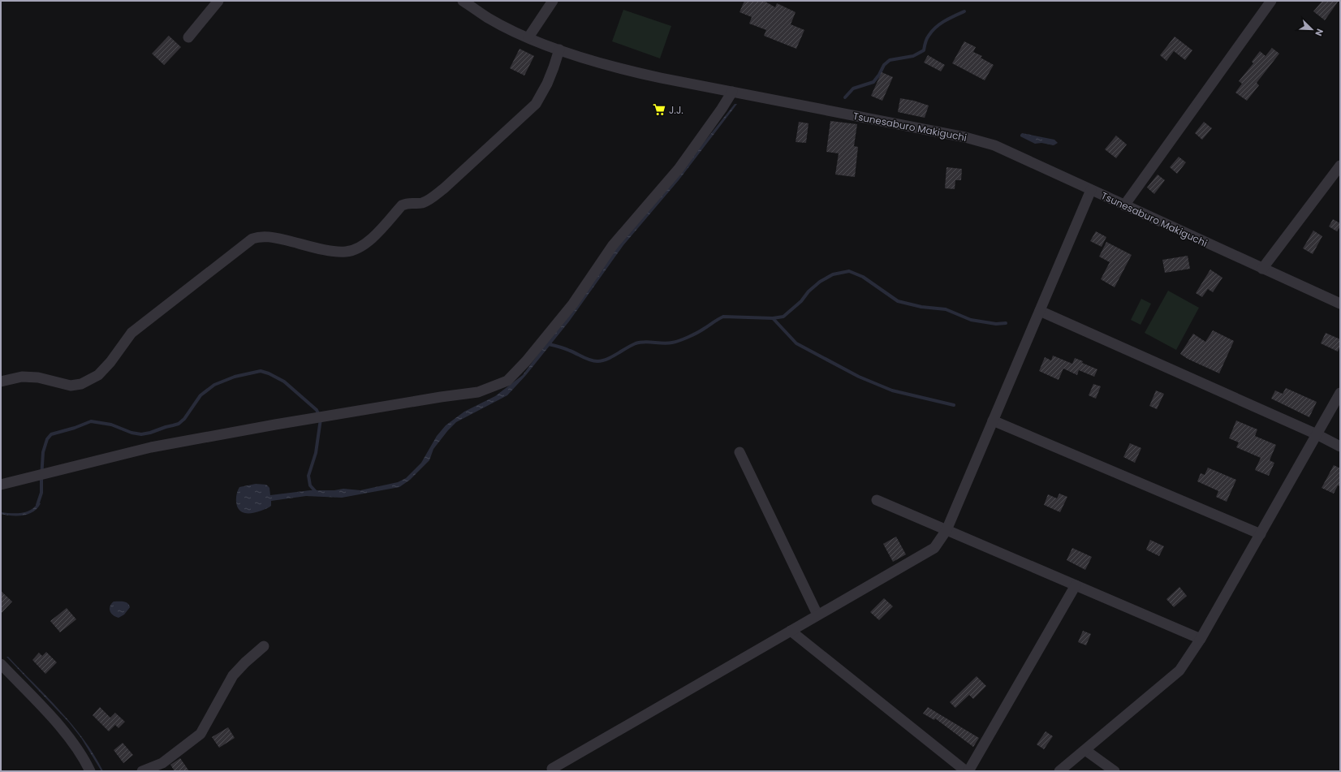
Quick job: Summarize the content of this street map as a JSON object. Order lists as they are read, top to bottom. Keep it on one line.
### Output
{"streets":{"street":["Tsunesaburo Makiguchi"]},"places":{"supermarket":["J.J."]},"north":"bottom right"}
